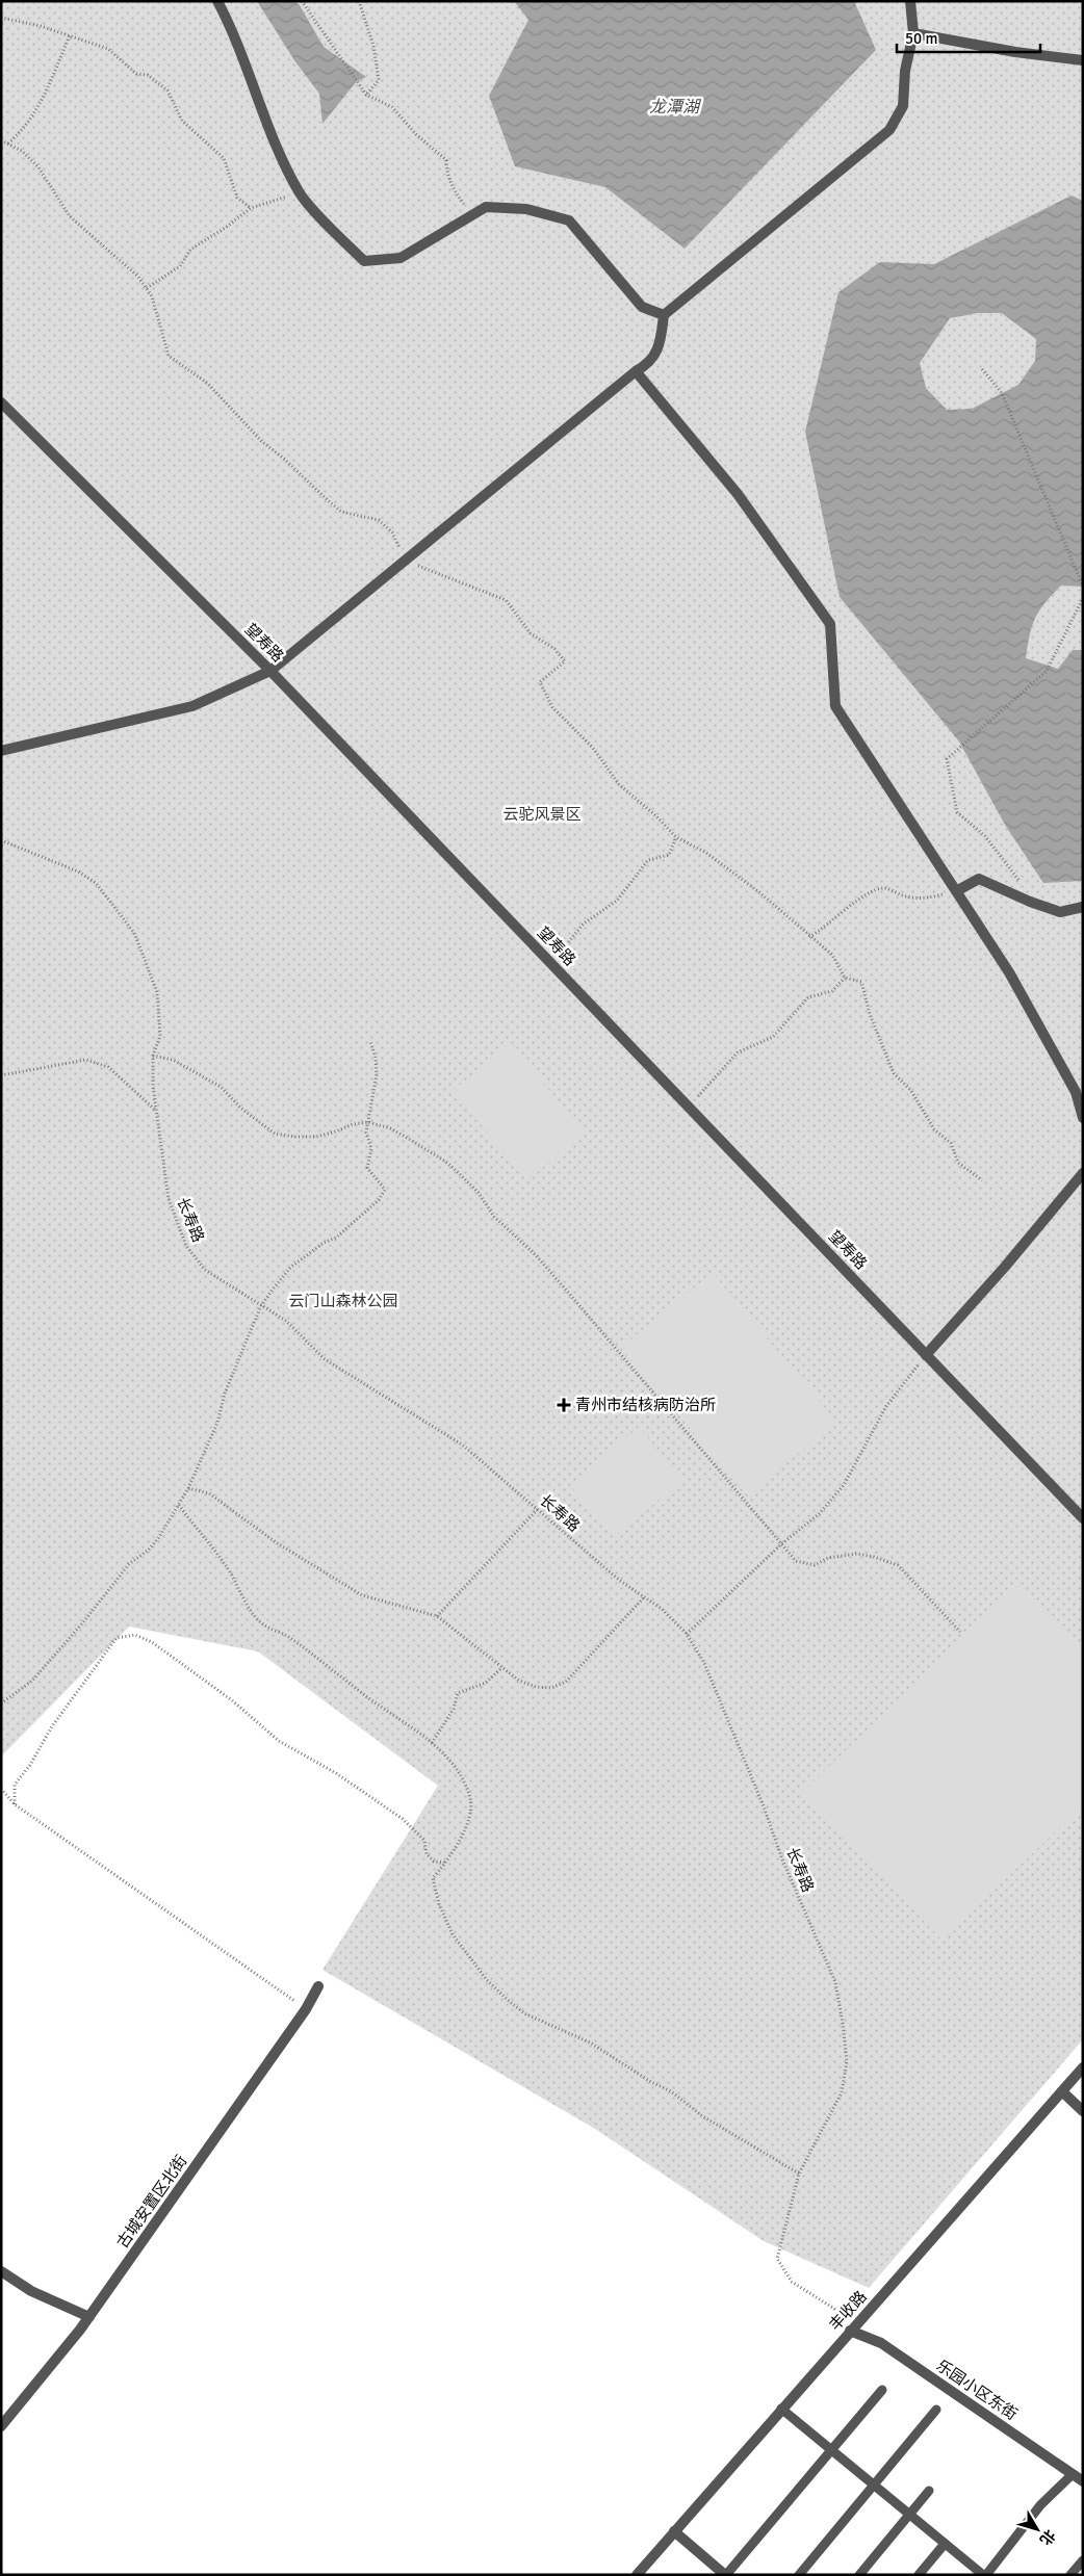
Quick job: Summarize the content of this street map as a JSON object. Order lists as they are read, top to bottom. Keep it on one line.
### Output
{"streets":{"street":["望寿路","古城安置区北街","丰收路","乐园小区东街"],"path":["长寿路"]},"crossings":[["长寿路","丰收路"],["长寿路","乐园小区东街"],["丰收路","乐园小区东街"]],"water":["龙潭湖"],"parks":["云驼风景区","云门山森林公园"],"places":{"health":["青州市结核病防治所"]},"scale_bar":"50 m","north":"bottom right"}
